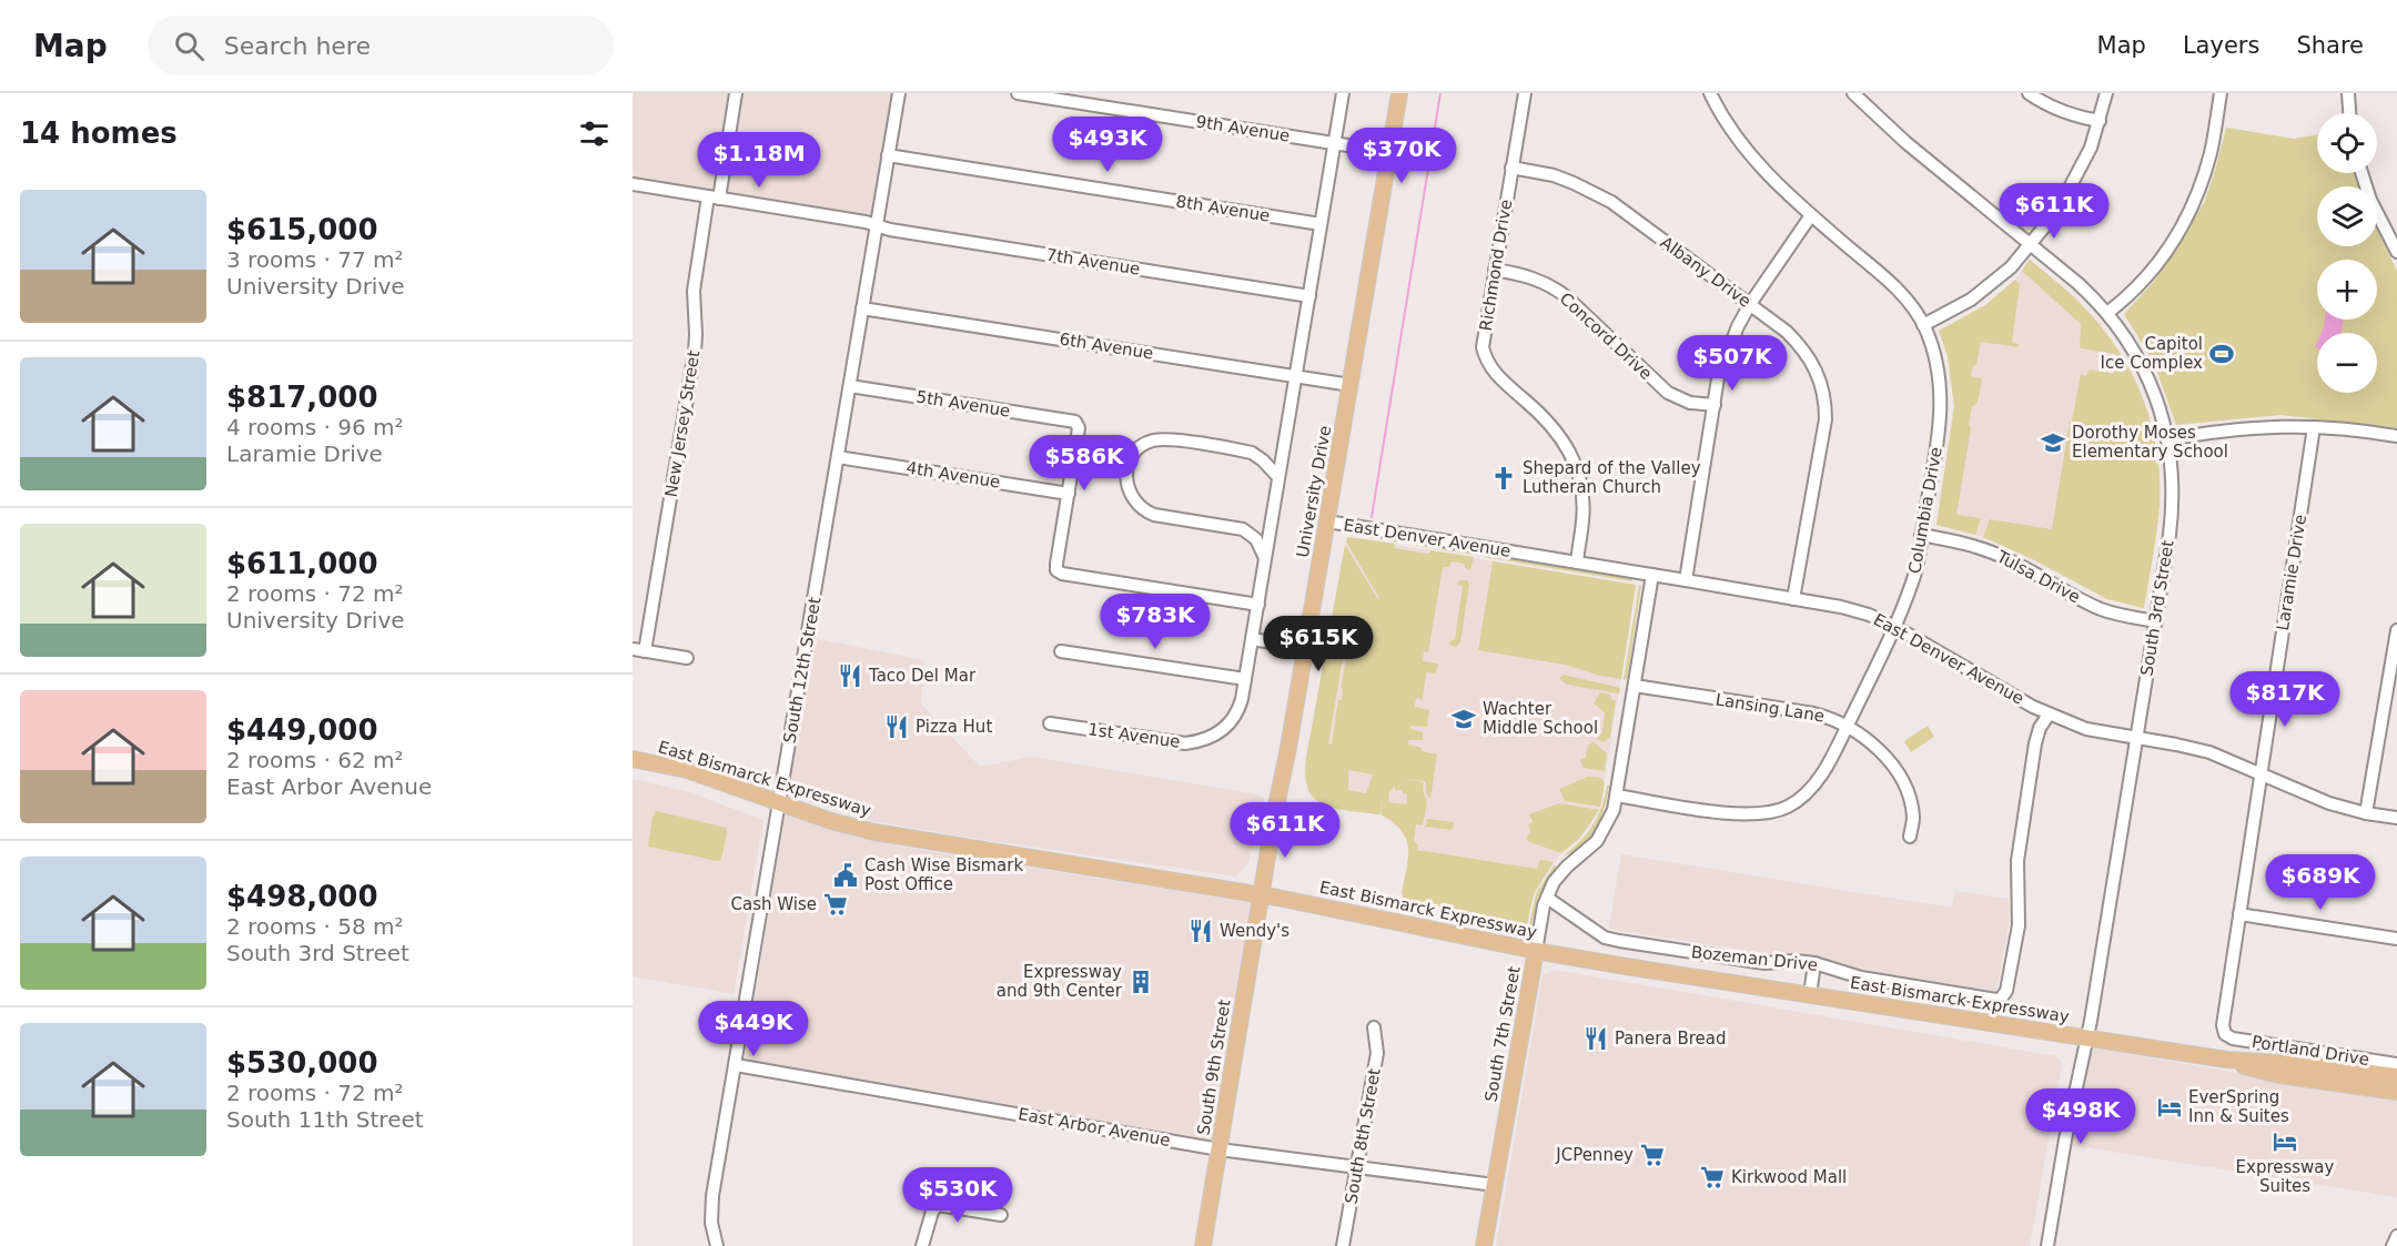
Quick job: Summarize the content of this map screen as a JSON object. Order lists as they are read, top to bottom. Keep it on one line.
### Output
{"streets":{"main road":["University Drive","East Bismarck Expressway","South 7th Street","South 9th Street"],"street":["9th Avenue","8th Avenue","7th Avenue","Richmond Drive","Albany Drive","Concord Drive","6th Avenue","5th Avenue","New Jersey Street","4th Avenue","Columbia Drive","East Denver Avenue","Laramie Drive","Tulsa Drive","South 3rd Street","South 12th Street","Lansing Lane","1st Avenue","Bozeman Drive","Portland Drive","East Arbor Avenue","South 8th Street"]},"crossings":[["9th Avenue","University Drive"],["8th Avenue","South 12th Street"],["7th Avenue","New Jersey Street"],["7th Avenue","South 12th Street"],["Richmond Drive","Albany Drive"],["Richmond Drive","Concord Drive"],["Richmond Drive","East Denver Avenue"],["Albany Drive","East Denver Avenue"],["6th Avenue","University Drive"],["6th Avenue","South 12th Street"],["5th Avenue","4th Avenue"],["5th Avenue","South 12th Street"],["4th Avenue","South 12th Street"],["University Drive","East Denver Avenue"],["University Drive","East Bismarck Expressway"],["University Drive","South 9th Street"],["Columbia Drive","East Denver Avenue"],["Columbia Drive","Tulsa Drive"],["Columbia Drive","Lansing Lane"],["Columbia Drive","South 7th Street"],["East Denver Avenue","Laramie Drive"],["East Denver Avenue","South 3rd Street"],["East Denver Avenue","Bozeman Drive"],["East Denver Avenue","South 7th Street"],["Laramie Drive","Portland Drive"],["Tulsa Drive","South 3rd Street"],["South 3rd Street","East Bismarck Expressway"],["South 12th Street","East Bismarck Expressway"],["South 12th Street","East Arbor Avenue"],["Lansing Lane","South 7th Street"],["East Bismarck Expressway","South 7th Street"],["East Bismarck Expressway","South 9th Street"],["Bozeman Drive","South 7th Street"],["South 7th Street","East Arbor Avenue"],["South 9th Street","East Arbor Avenue"],["East Arbor Avenue","South 8th Street"]],"places":{"sports":["Capitol Ice Complex"],"school or university":["Dorothy Moses Elementary School","Wachter Middle School"],"church":["Shepard of the Valley Lutheran Church"],"restaurant":["Taco Del Mar","Pizza Hut","Wendy's","Panera Bread"],"public building":["Cash Wise Bismark Post Office"],"supermarket":["Cash Wise","JCPenney","Kirkwood Mall"],"building":["Expressway and 9th Center"],"hotel":["EverSpring Inn & Suites","Expressway Suites"]},"page":{"header":"Map","search":"Search here","nav":["Map","Layers","Share"],"heading":"14 homes","map_buttons":["+","−"],"price":["$493K","$370K","$1.18M","$611K","$507K","$586K","$783K","$615K","$817K","$611K","$689K","$449K","$498K","$530K"],"list":[{"name":"$615,000","note":"3 rooms · 77 m² · University Drive"},{"name":"$817,000","note":"4 rooms · 96 m² · Laramie Drive"},{"name":"$611,000","note":"2 rooms · 72 m² · University Drive"},{"name":"$449,000","note":"2 rooms · 62 m² · East Arbor Avenue"},{"name":"$498,000","note":"2 rooms · 58 m² · South 3rd Street"},{"name":"$530,000","note":"2 rooms · 72 m² · South 11th Street"}]}}
